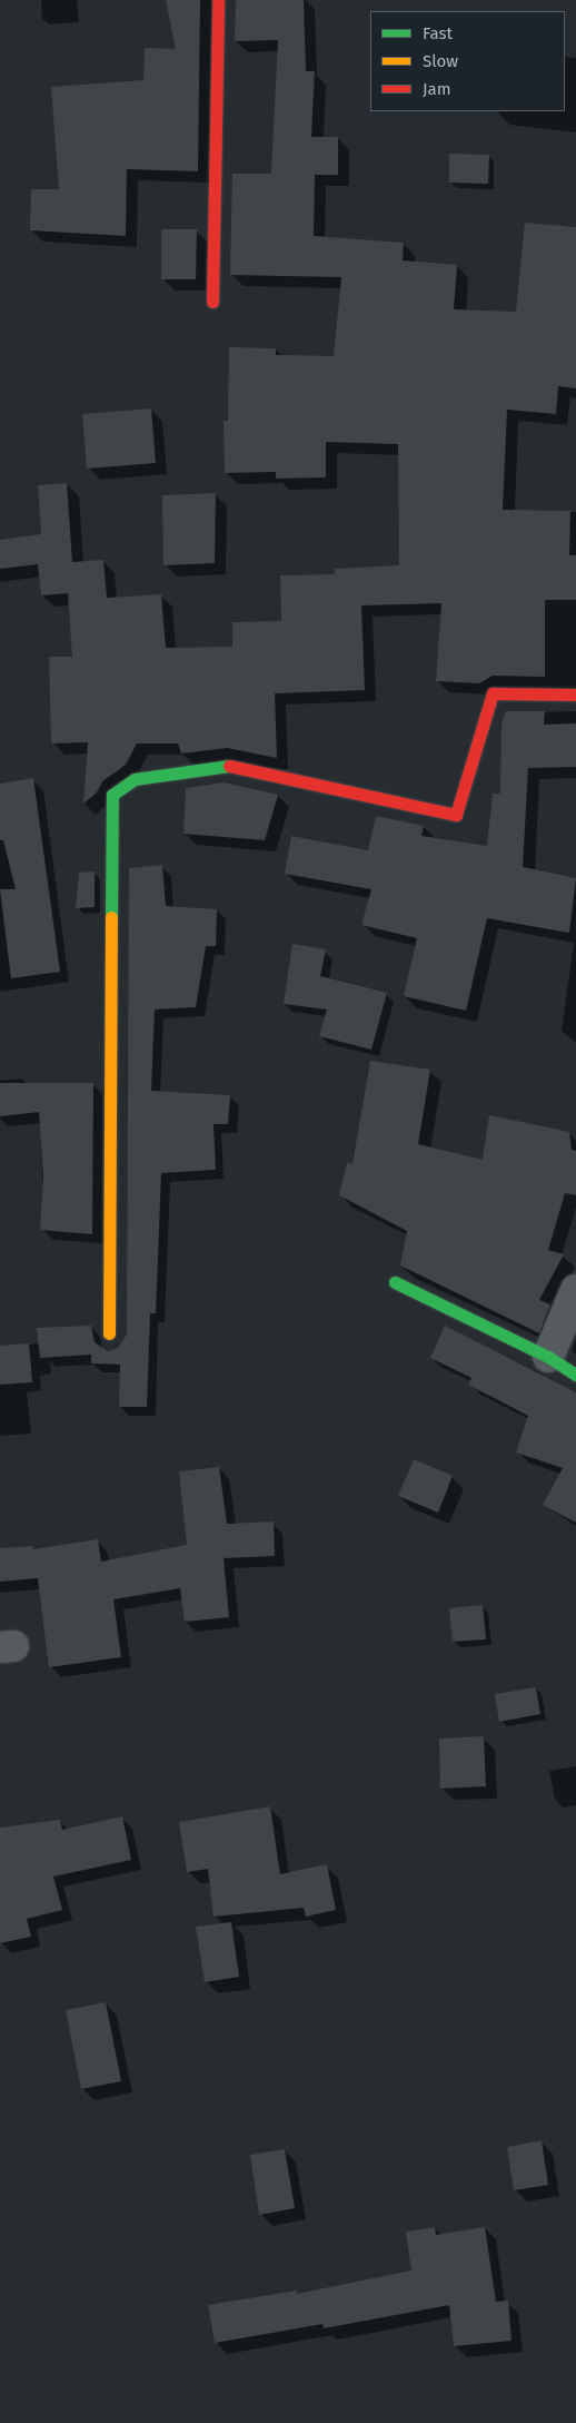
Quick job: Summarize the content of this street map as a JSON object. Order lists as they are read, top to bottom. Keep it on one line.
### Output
{"legend":["Fast","Slow","Jam"]}
